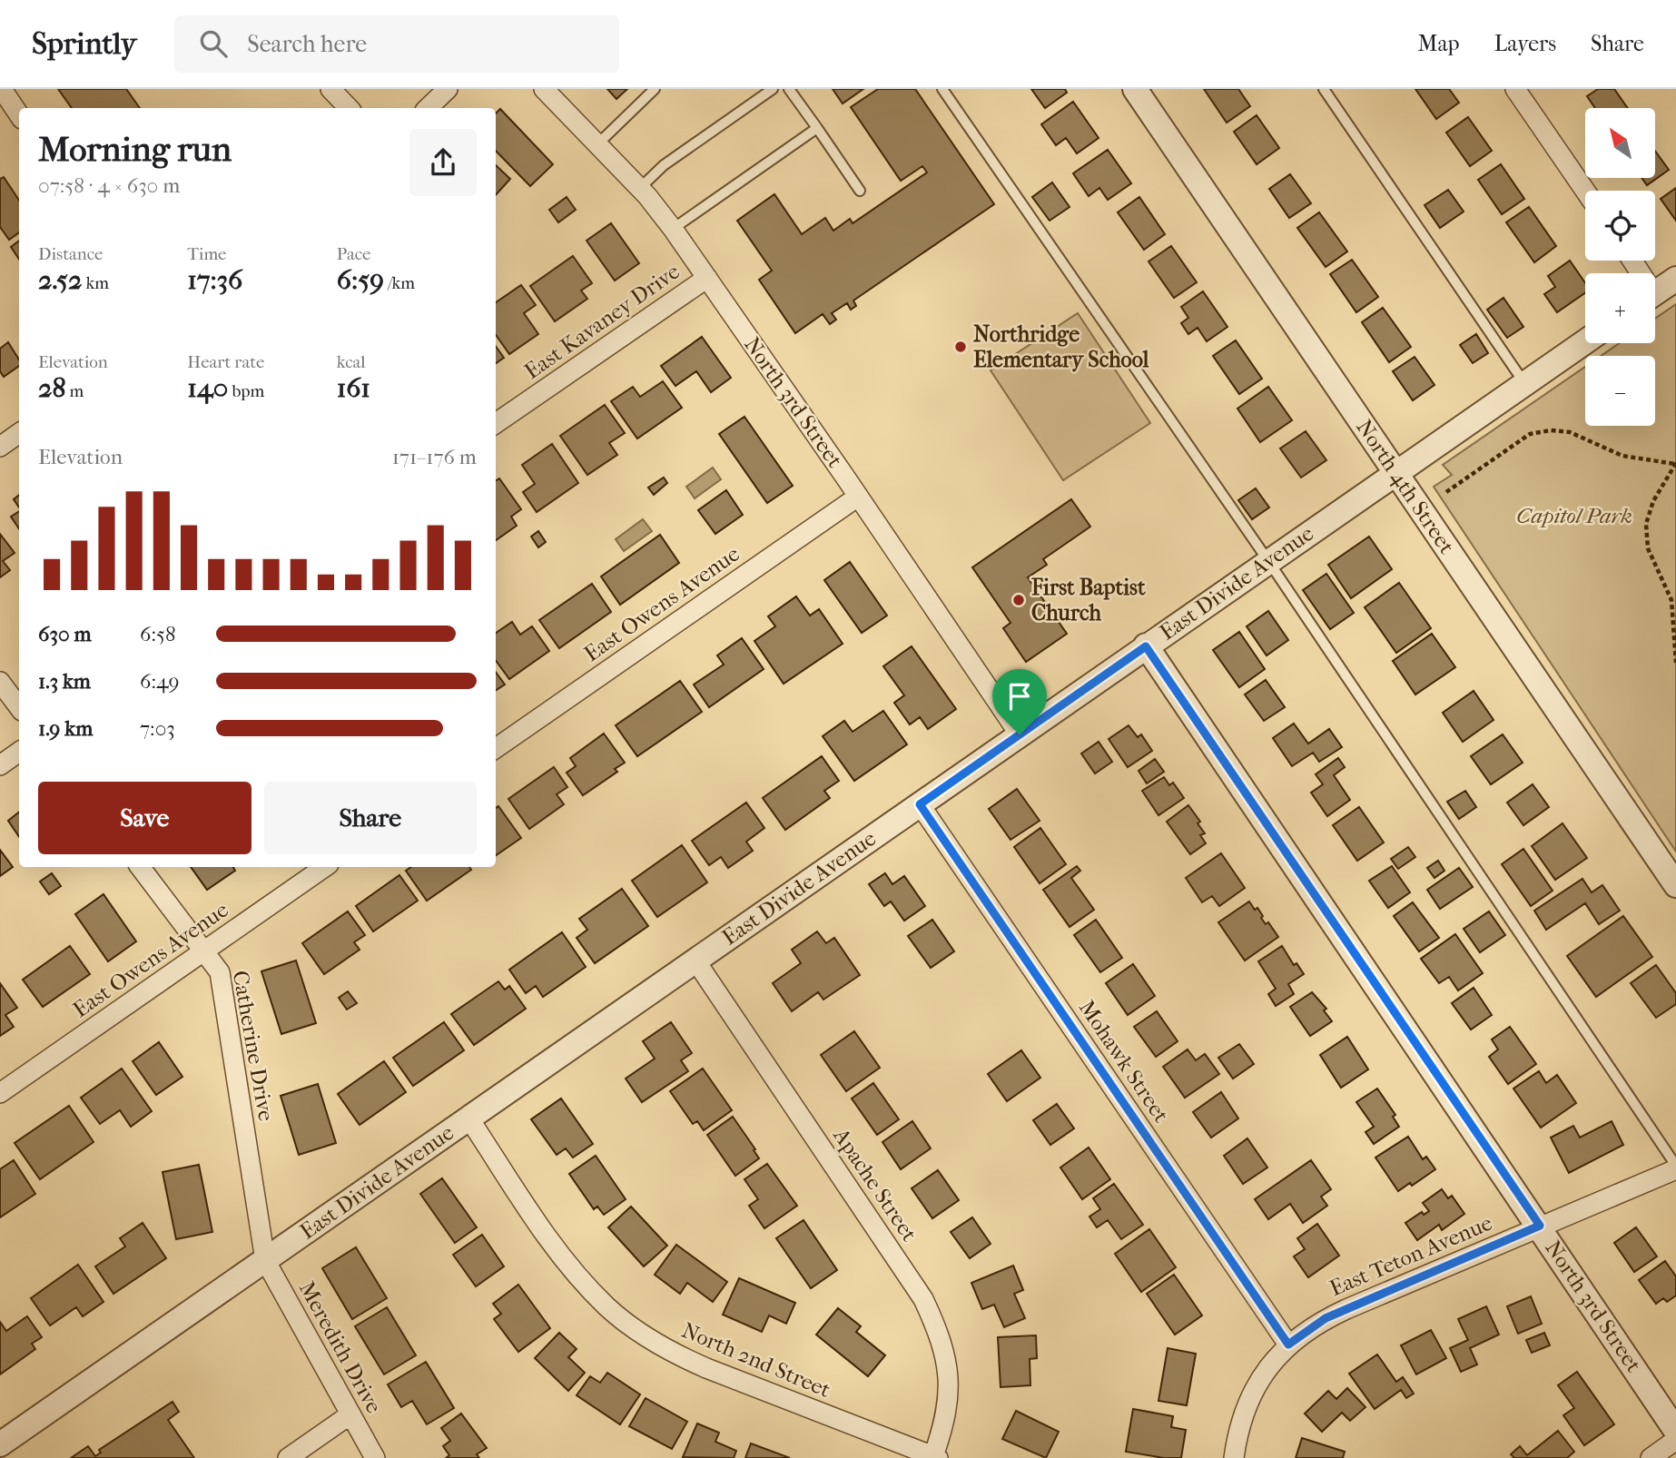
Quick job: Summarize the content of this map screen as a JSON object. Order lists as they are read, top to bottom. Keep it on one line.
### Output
{"streets":{"street":["East Kavaney Drive","North 3rd Street","North 4th Street","East Divide Avenue","East Owens Avenue","Catherine Drive","Mohawk Street","Apache Street","East Teton Avenue","Meredith Drive","North 2nd Street"]},"crossings":[["East Kavaney Drive","North 3rd Street"],["North 3rd Street","East Divide Avenue"],["North 3rd Street","East Owens Avenue"],["North 3rd Street","East Teton Avenue"],["North 4th Street","East Divide Avenue"],["East Divide Avenue","Catherine Drive"],["East Divide Avenue","Mohawk Street"],["East Divide Avenue","Apache Street"],["East Divide Avenue","Meredith Drive"],["East Divide Avenue","North 2nd Street"],["East Owens Avenue","Catherine Drive"],["Catherine Drive","Meredith Drive"],["Mohawk Street","East Teton Avenue"],["Apache Street","North 2nd Street"]],"parks":["Capitol Park"],"places":["Northridge Elementary School","First Baptist Church"],"north":"top left","page":{"header":"Sprintly","search":"Search here","nav":["Map","Layers","Share"],"map_buttons":["+","−"],"heading":["Morning run","07:58 · 4 × 630 m"],"stats":[["Distance","2.52 km"],["Time","17:36"],["Pace","6:59 /km"],["Elevation","28 m"],["Heart rate","140 bpm"],["kcal","161"]],"chart":["Elevation","171–176 m"],"list":[{"name":"630 m","note":"6:58"},{"name":"1.3 km","note":"6:49"},{"name":"1.9 km","note":"7:03"}],"buttons":["Save","Share"]}}
